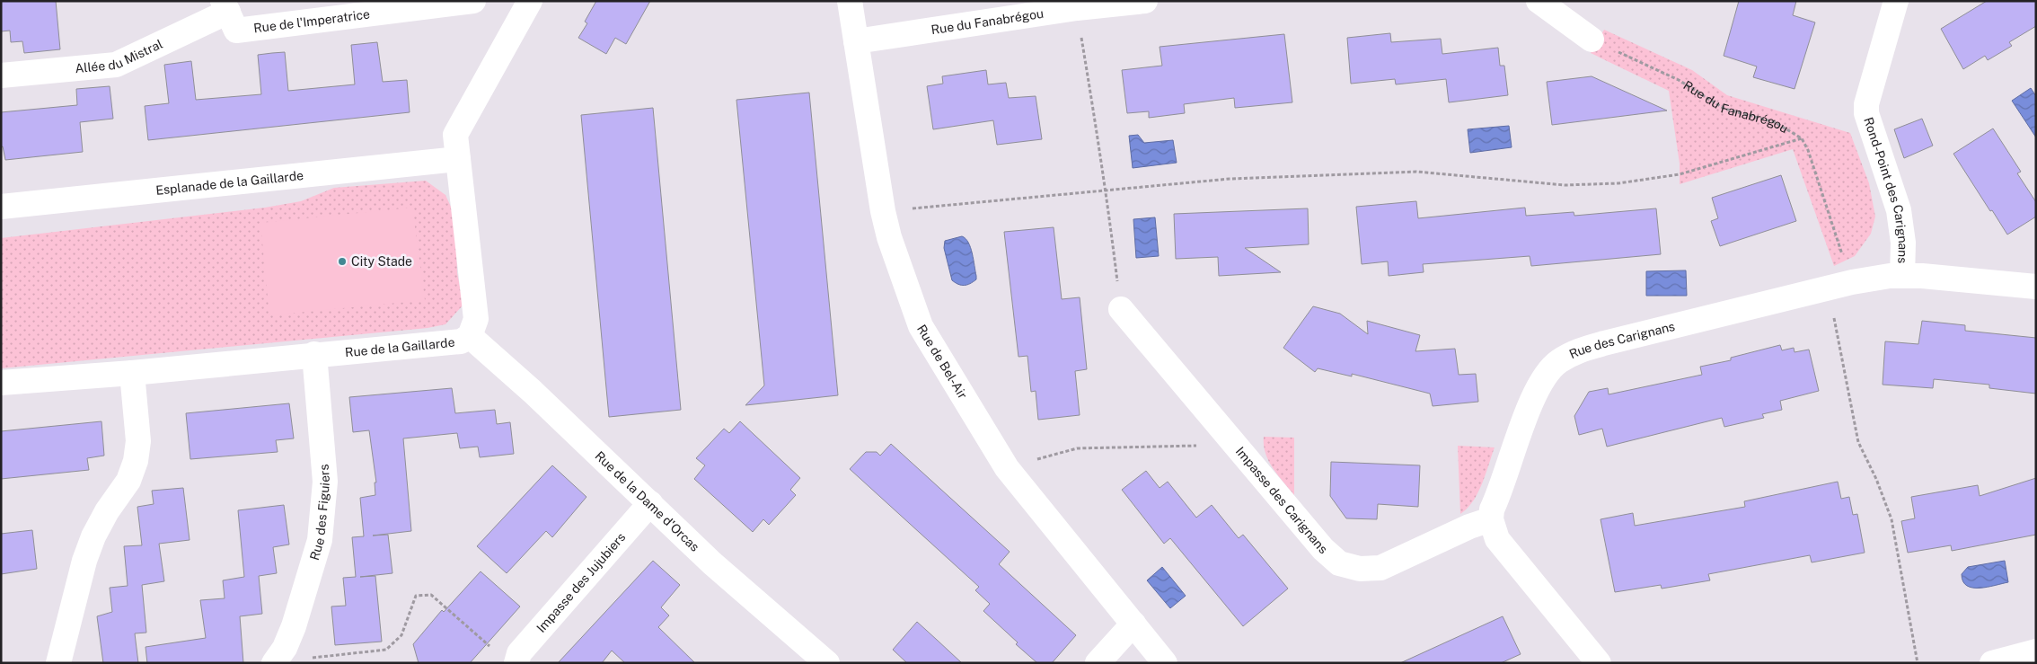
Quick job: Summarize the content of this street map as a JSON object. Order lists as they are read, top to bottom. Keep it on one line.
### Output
{"streets":{"street":["Rue de l'Imperatrice","Rue du Fanabrégou","Allée du Mistral","Esplanade de la Gaillarde","Rond-Point des Carignans","Rue des Carignans","Rue de la Gaillarde","Rue de Bel-Air","Impasse des Carignans","Rue de la Dame d'Orcas","Rue des Figuiers","Impasse des Jujubiers"]},"crossings":[["Rue de l'Imperatrice","Allée du Mistral"],["Rue du Fanabrégou","Rue des Carignans"],["Rue du Fanabrégou","Rue de Bel-Air"],["Esplanade de la Gaillarde","Rue de la Gaillarde"],["Rond-Point des Carignans","Rue des Carignans"],["Rue des Carignans","Impasse des Carignans"],["Rue de la Gaillarde","Rue de la Dame d'Orcas"],["Rue de la Gaillarde","Rue des Figuiers"],["Rue de la Dame d'Orcas","Impasse des Jujubiers"]],"places":["City Stade"]}
